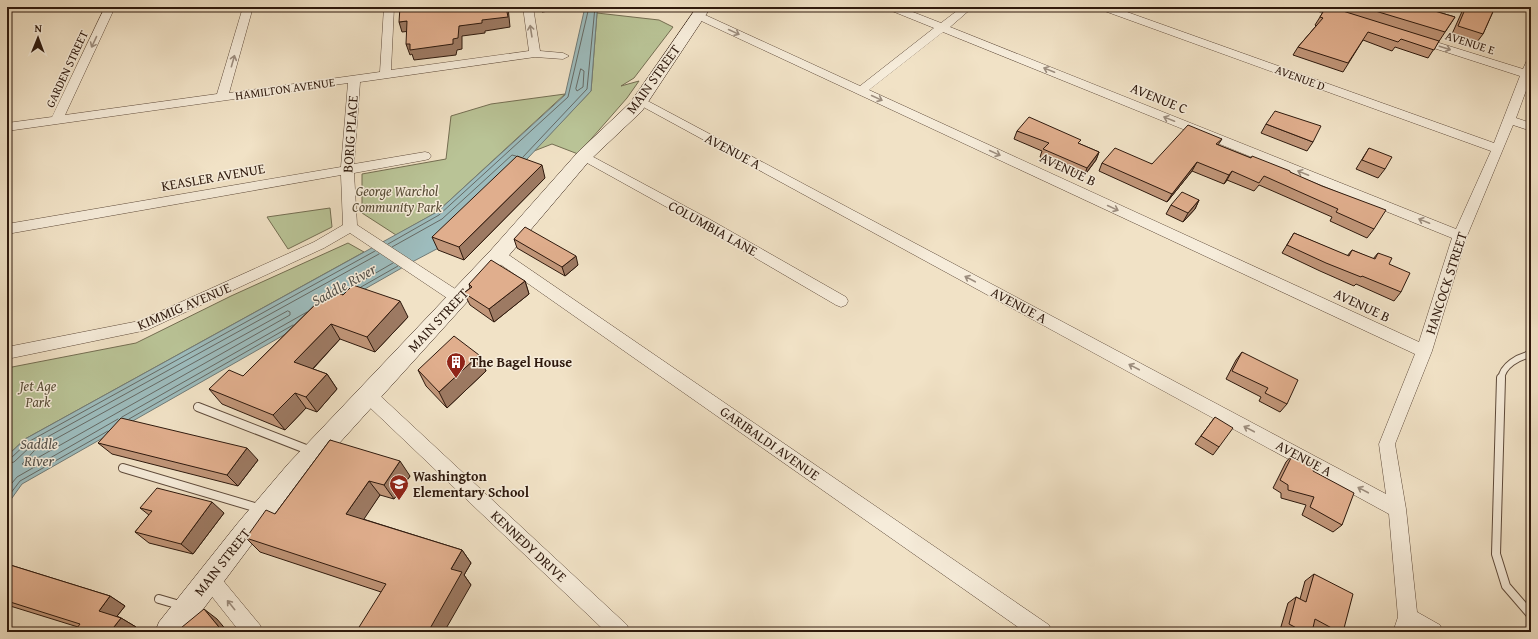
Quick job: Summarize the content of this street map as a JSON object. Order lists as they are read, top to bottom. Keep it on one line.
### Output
{"streets":{"street":["AVENUE E","GARDEN STREET","AVENUE D","MAIN STREET","HAMILTON AVENUE","AVENUE C","BORIG PLACE","AVENUE A","AVENUE B","KEASLER AVENUE","COLUMBIA LANE","HANCOCK STREET","KIMMIG AVENUE","GARIBALDI AVENUE","KENNEDY DRIVE"]},"crossings":[["AVENUE E","HANCOCK STREET"],["GARDEN STREET","HAMILTON AVENUE"],["AVENUE D","HANCOCK STREET"],["MAIN STREET","AVENUE A"],["MAIN STREET","AVENUE B"],["MAIN STREET","COLUMBIA LANE"],["MAIN STREET","GARIBALDI AVENUE"],["MAIN STREET","KENNEDY DRIVE"],["HAMILTON AVENUE","BORIG PLACE"],["AVENUE C","HANCOCK STREET"],["BORIG PLACE","KEASLER AVENUE"],["BORIG PLACE","KIMMIG AVENUE"],["AVENUE A","HANCOCK STREET"],["AVENUE B","HANCOCK STREET"]],"one_way":["AVENUE E","GARDEN STREET","AVENUE C","AVENUE A","AVENUE B"],"water":["Saddle River"],"parks":["George Warchol Community Park","Jet Age Park"],"places":{"building":["The Bagel House"],"school or university":["Washington Elementary School"]},"north":"top"}
